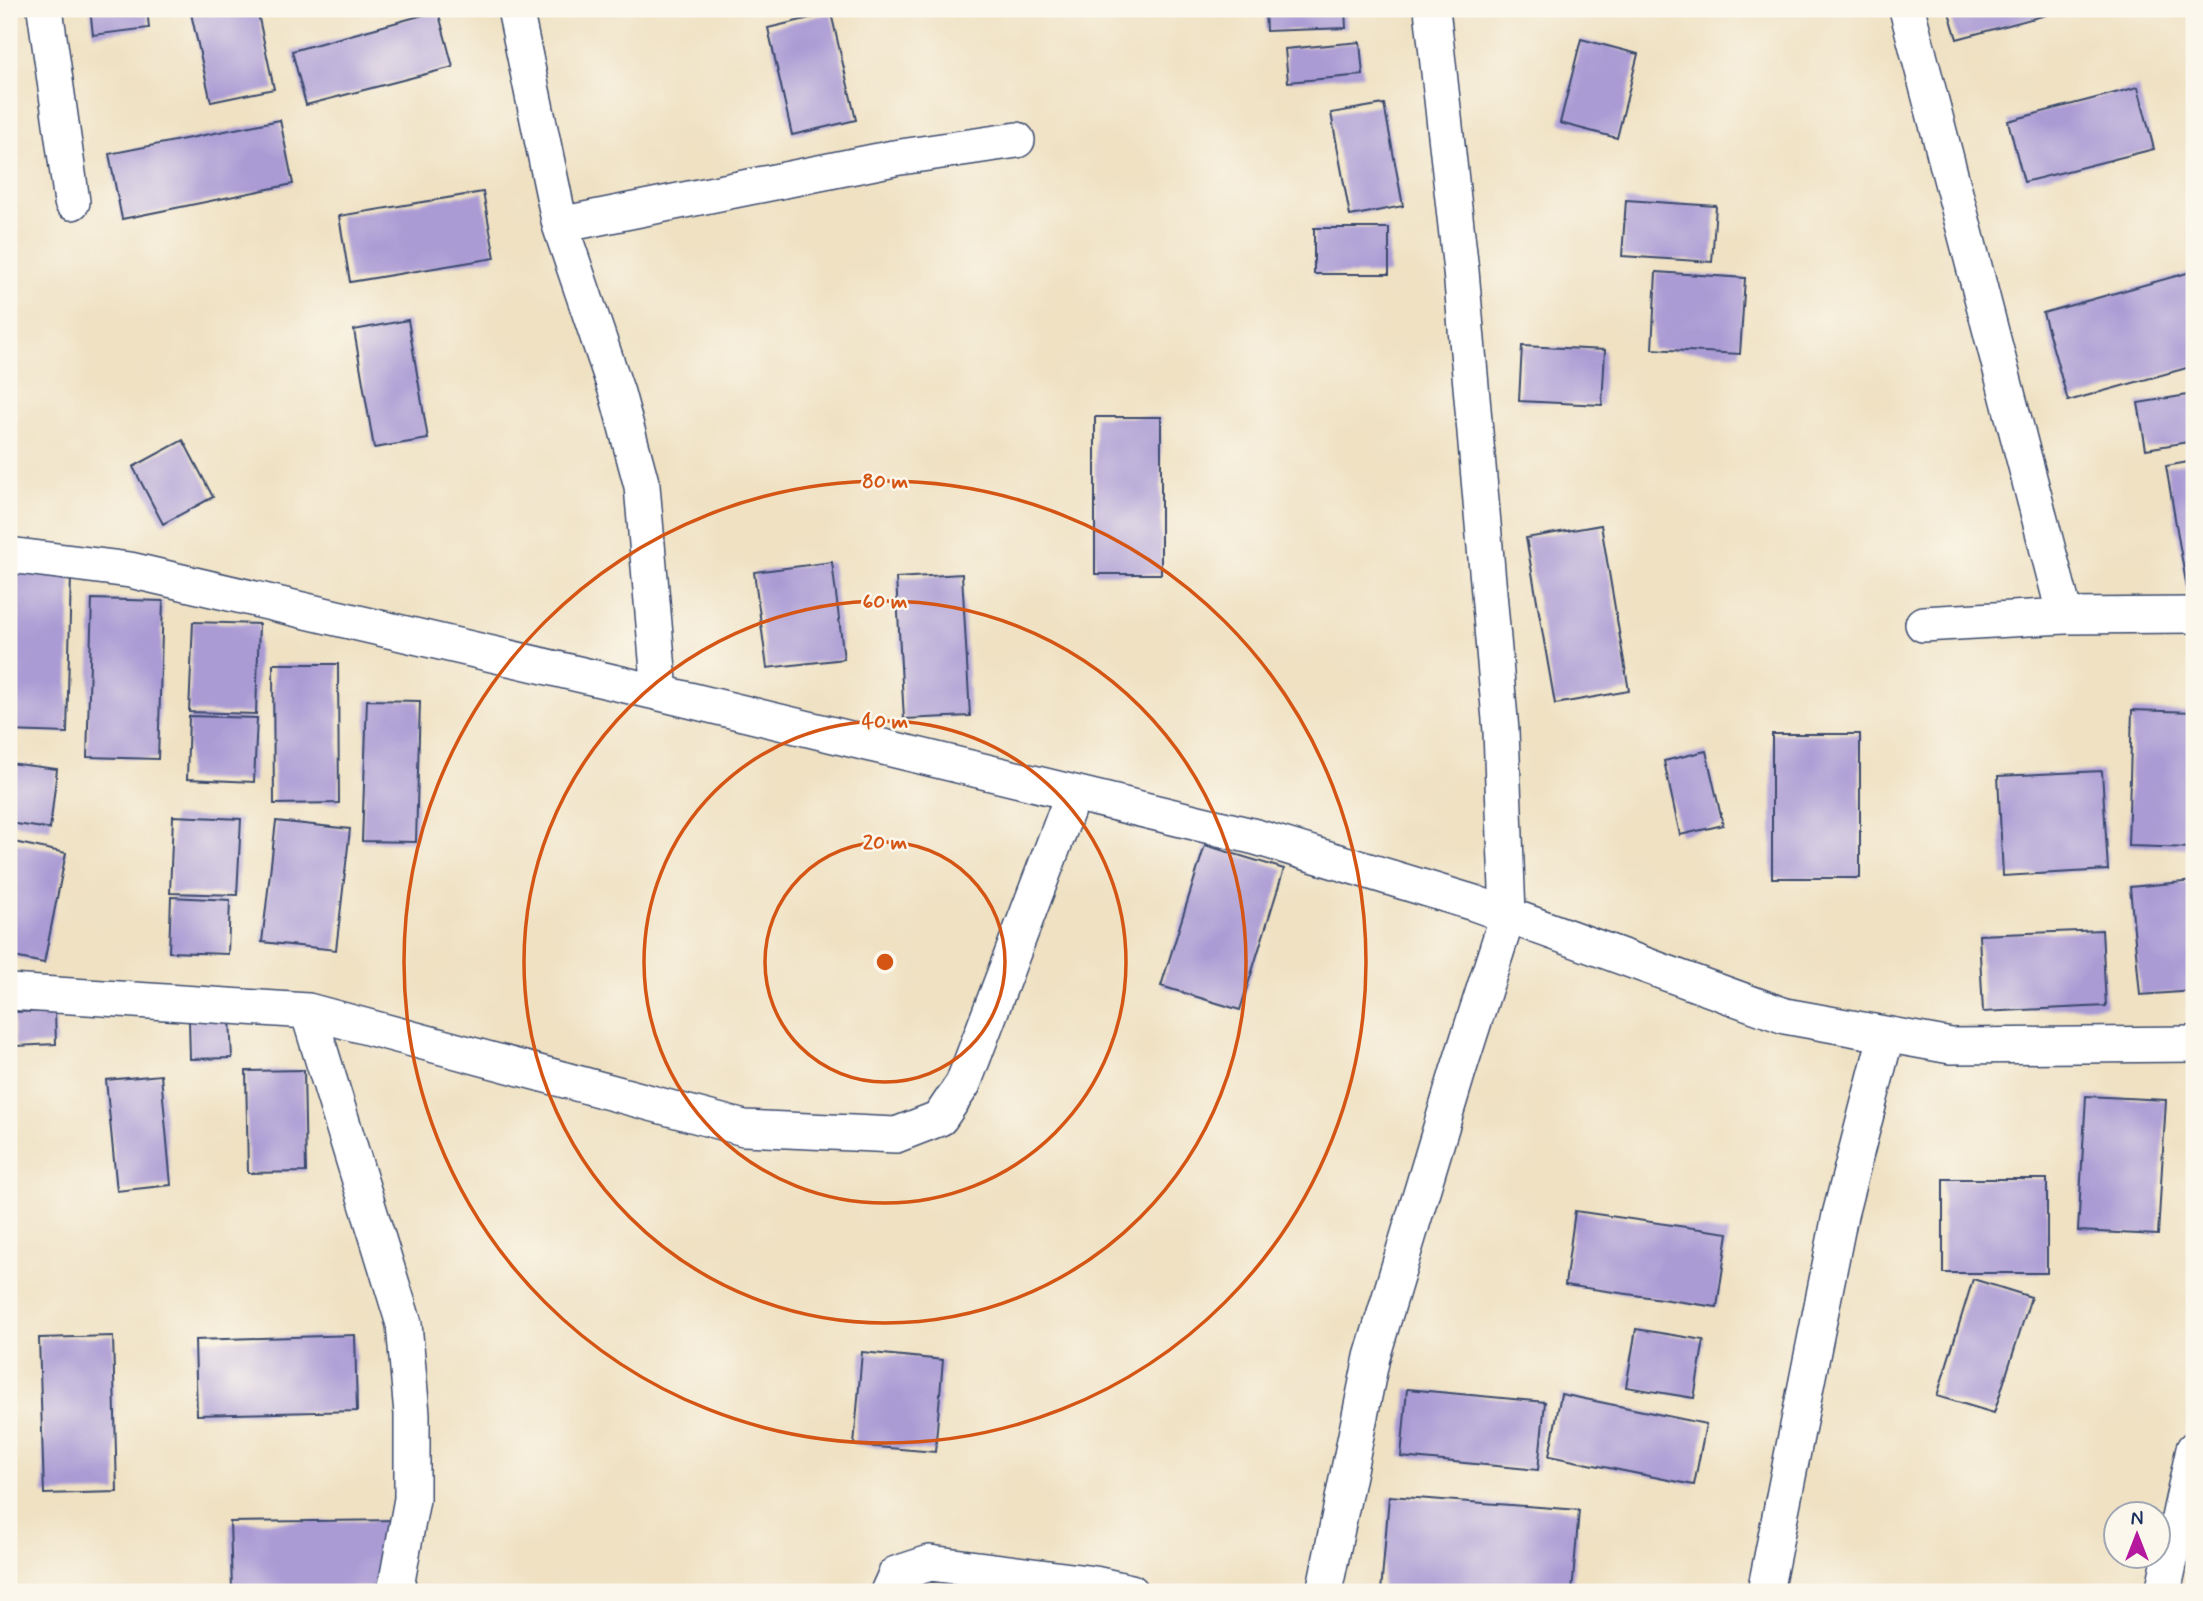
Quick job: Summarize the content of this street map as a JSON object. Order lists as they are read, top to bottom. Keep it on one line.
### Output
{"north":"top","rings":["80 m","60 m","40 m","20 m"]}
